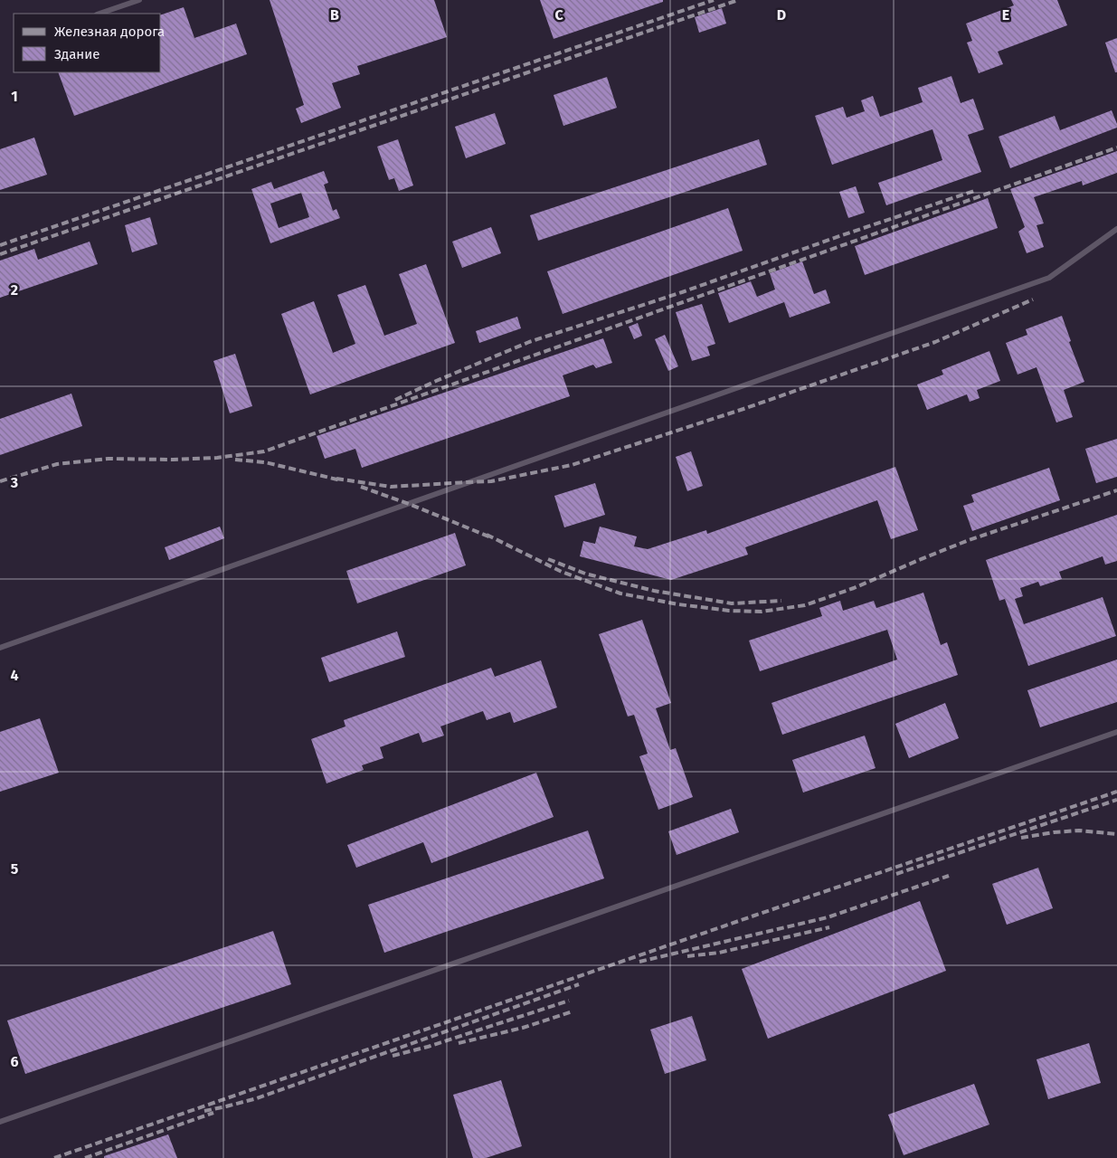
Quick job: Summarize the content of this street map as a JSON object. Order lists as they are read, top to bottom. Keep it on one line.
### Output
{"legend":["Железная дорога","Здание"],"grid":{"columns":["B","C","D","E"],"rows":["1","2","3","4","5","6"]}}
